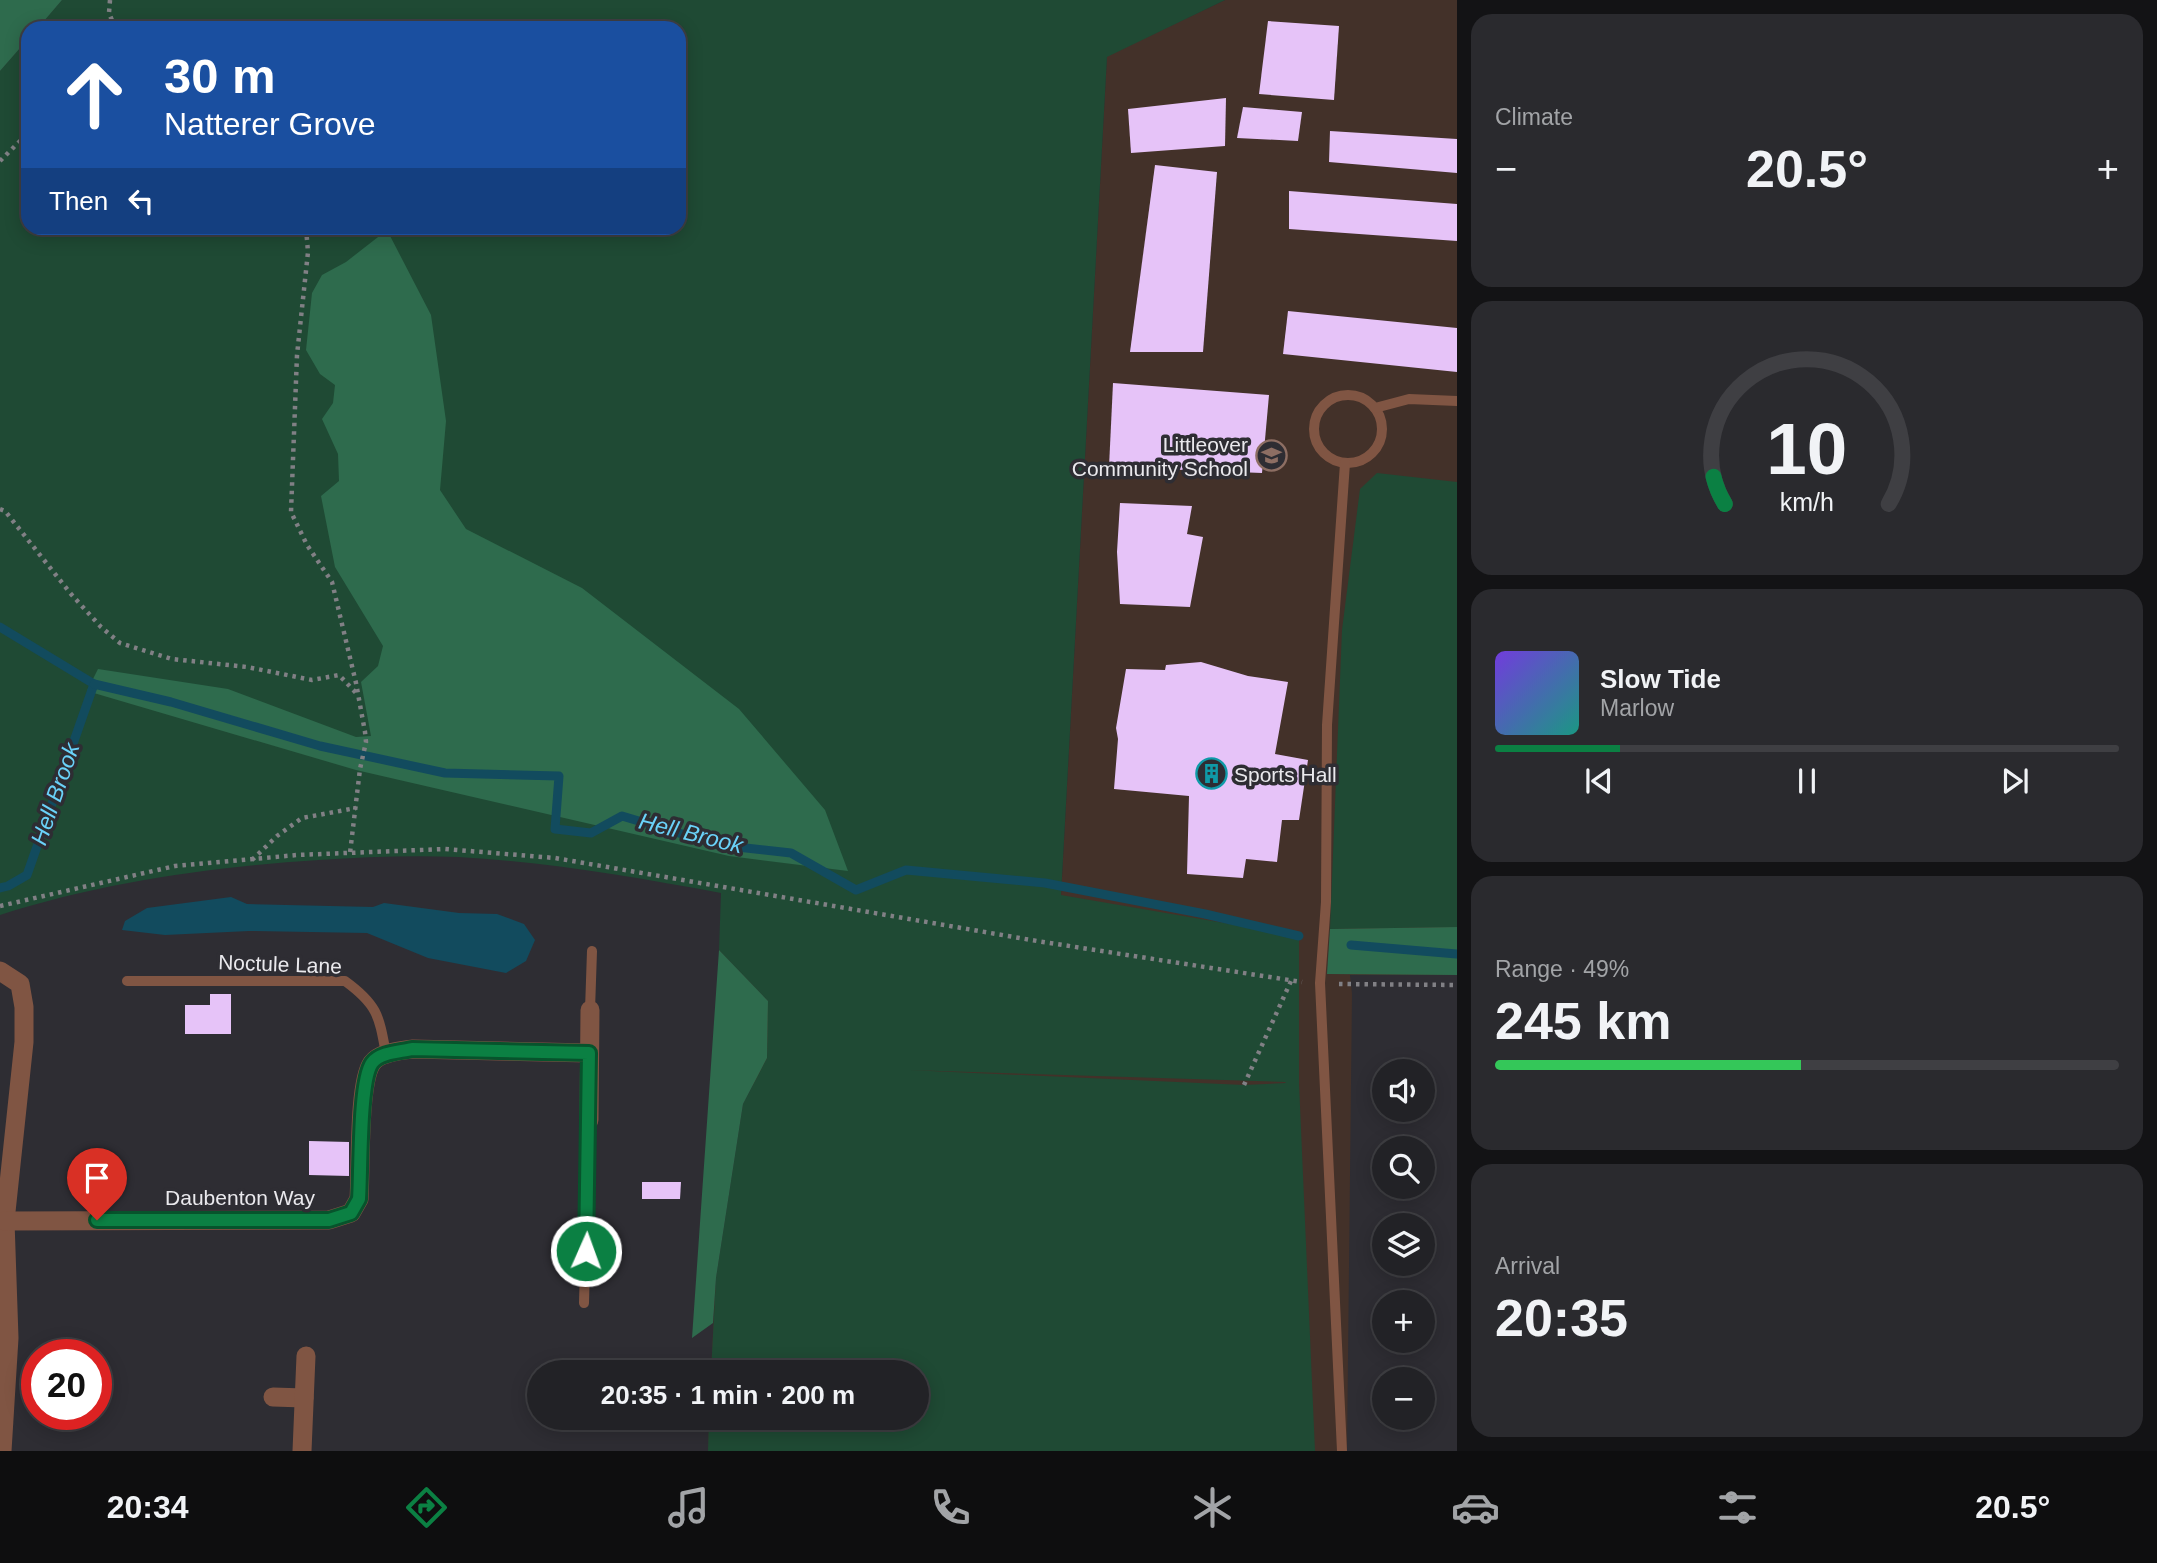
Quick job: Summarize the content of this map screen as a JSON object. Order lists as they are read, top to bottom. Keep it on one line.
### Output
{"streets":{"street":["Daubenton Way"],"lane":["Noctule Lane"]},"crossings":[["Noctule Lane","Daubenton Way"]],"water":["Hell Brook"],"places":{"school or university":["Littleover Community School"],"building":["Sports Hall"]},"page":{"tile":["Climate",["Range · 49%","245 km"],["Arrival","20:35"]],"turn":["30 m","Natterer Grove"],"heat":["−","20.5°","+"],"then":"Then","song":["Slow Tide","Marlow"],"map_buttons":["+","−"],"limit":"20","trip":"20:35 · 1 min · 200 m","tabs":["20:34","20.5°"],"gauge":["10","km/h"]}}
